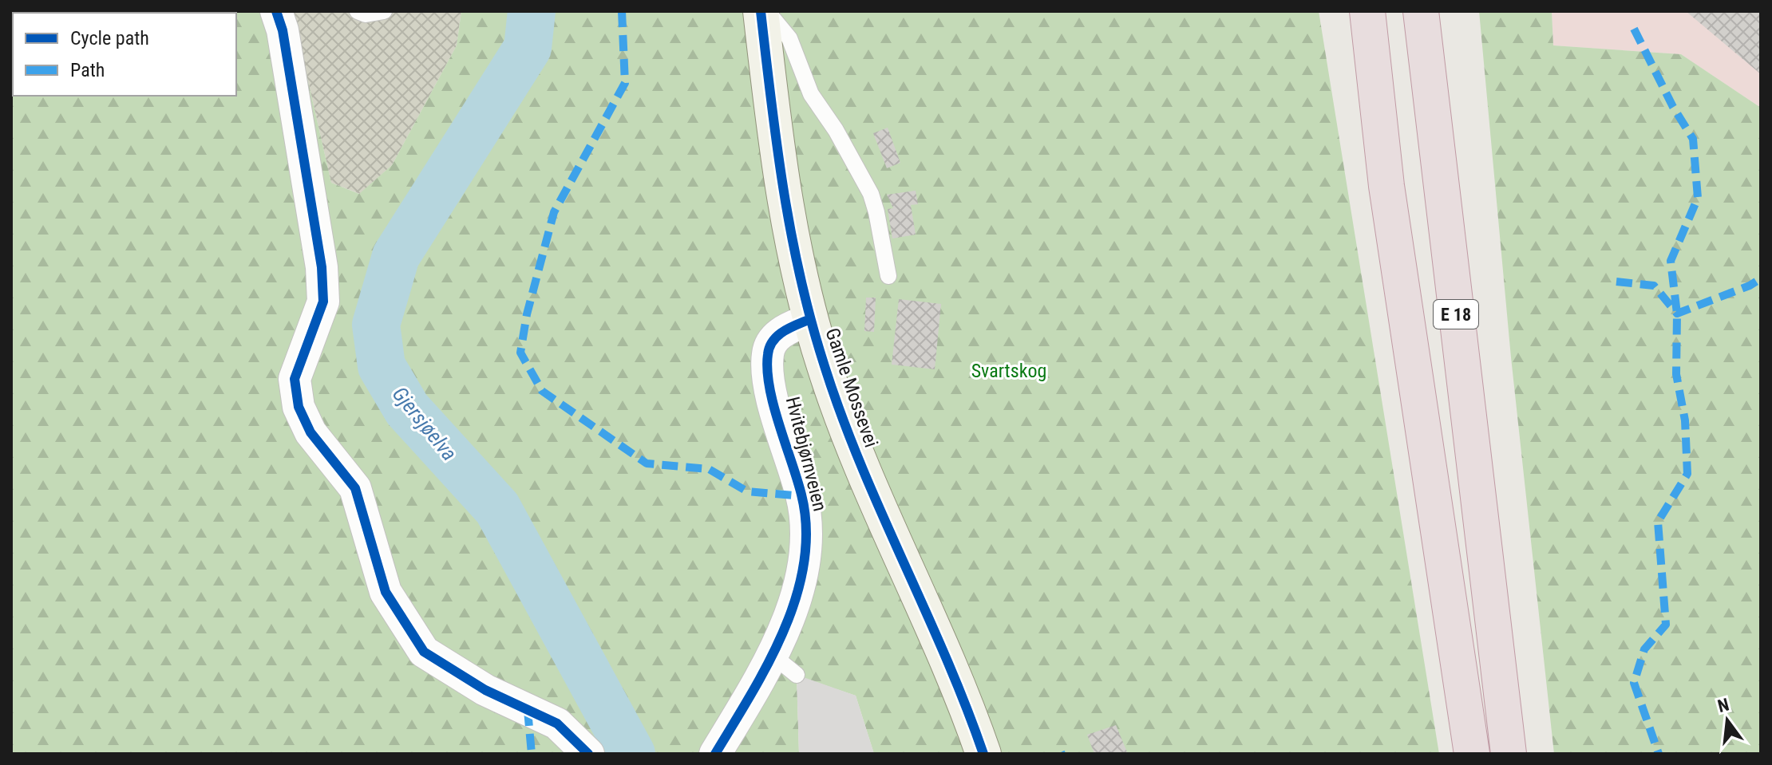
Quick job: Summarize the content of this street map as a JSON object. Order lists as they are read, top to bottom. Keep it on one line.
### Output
{"streets":{"highway":["E 18"],"main road":["Gamle Mossevei"],"street":["Hvitebjørnveien"]},"crossings":[["Gamle Mossevei","Hvitebjørnveien"]],"water":["Gjersjøelva"],"parks":["Svartskog"],"legend":["Cycle path","Path"],"north":"top"}
